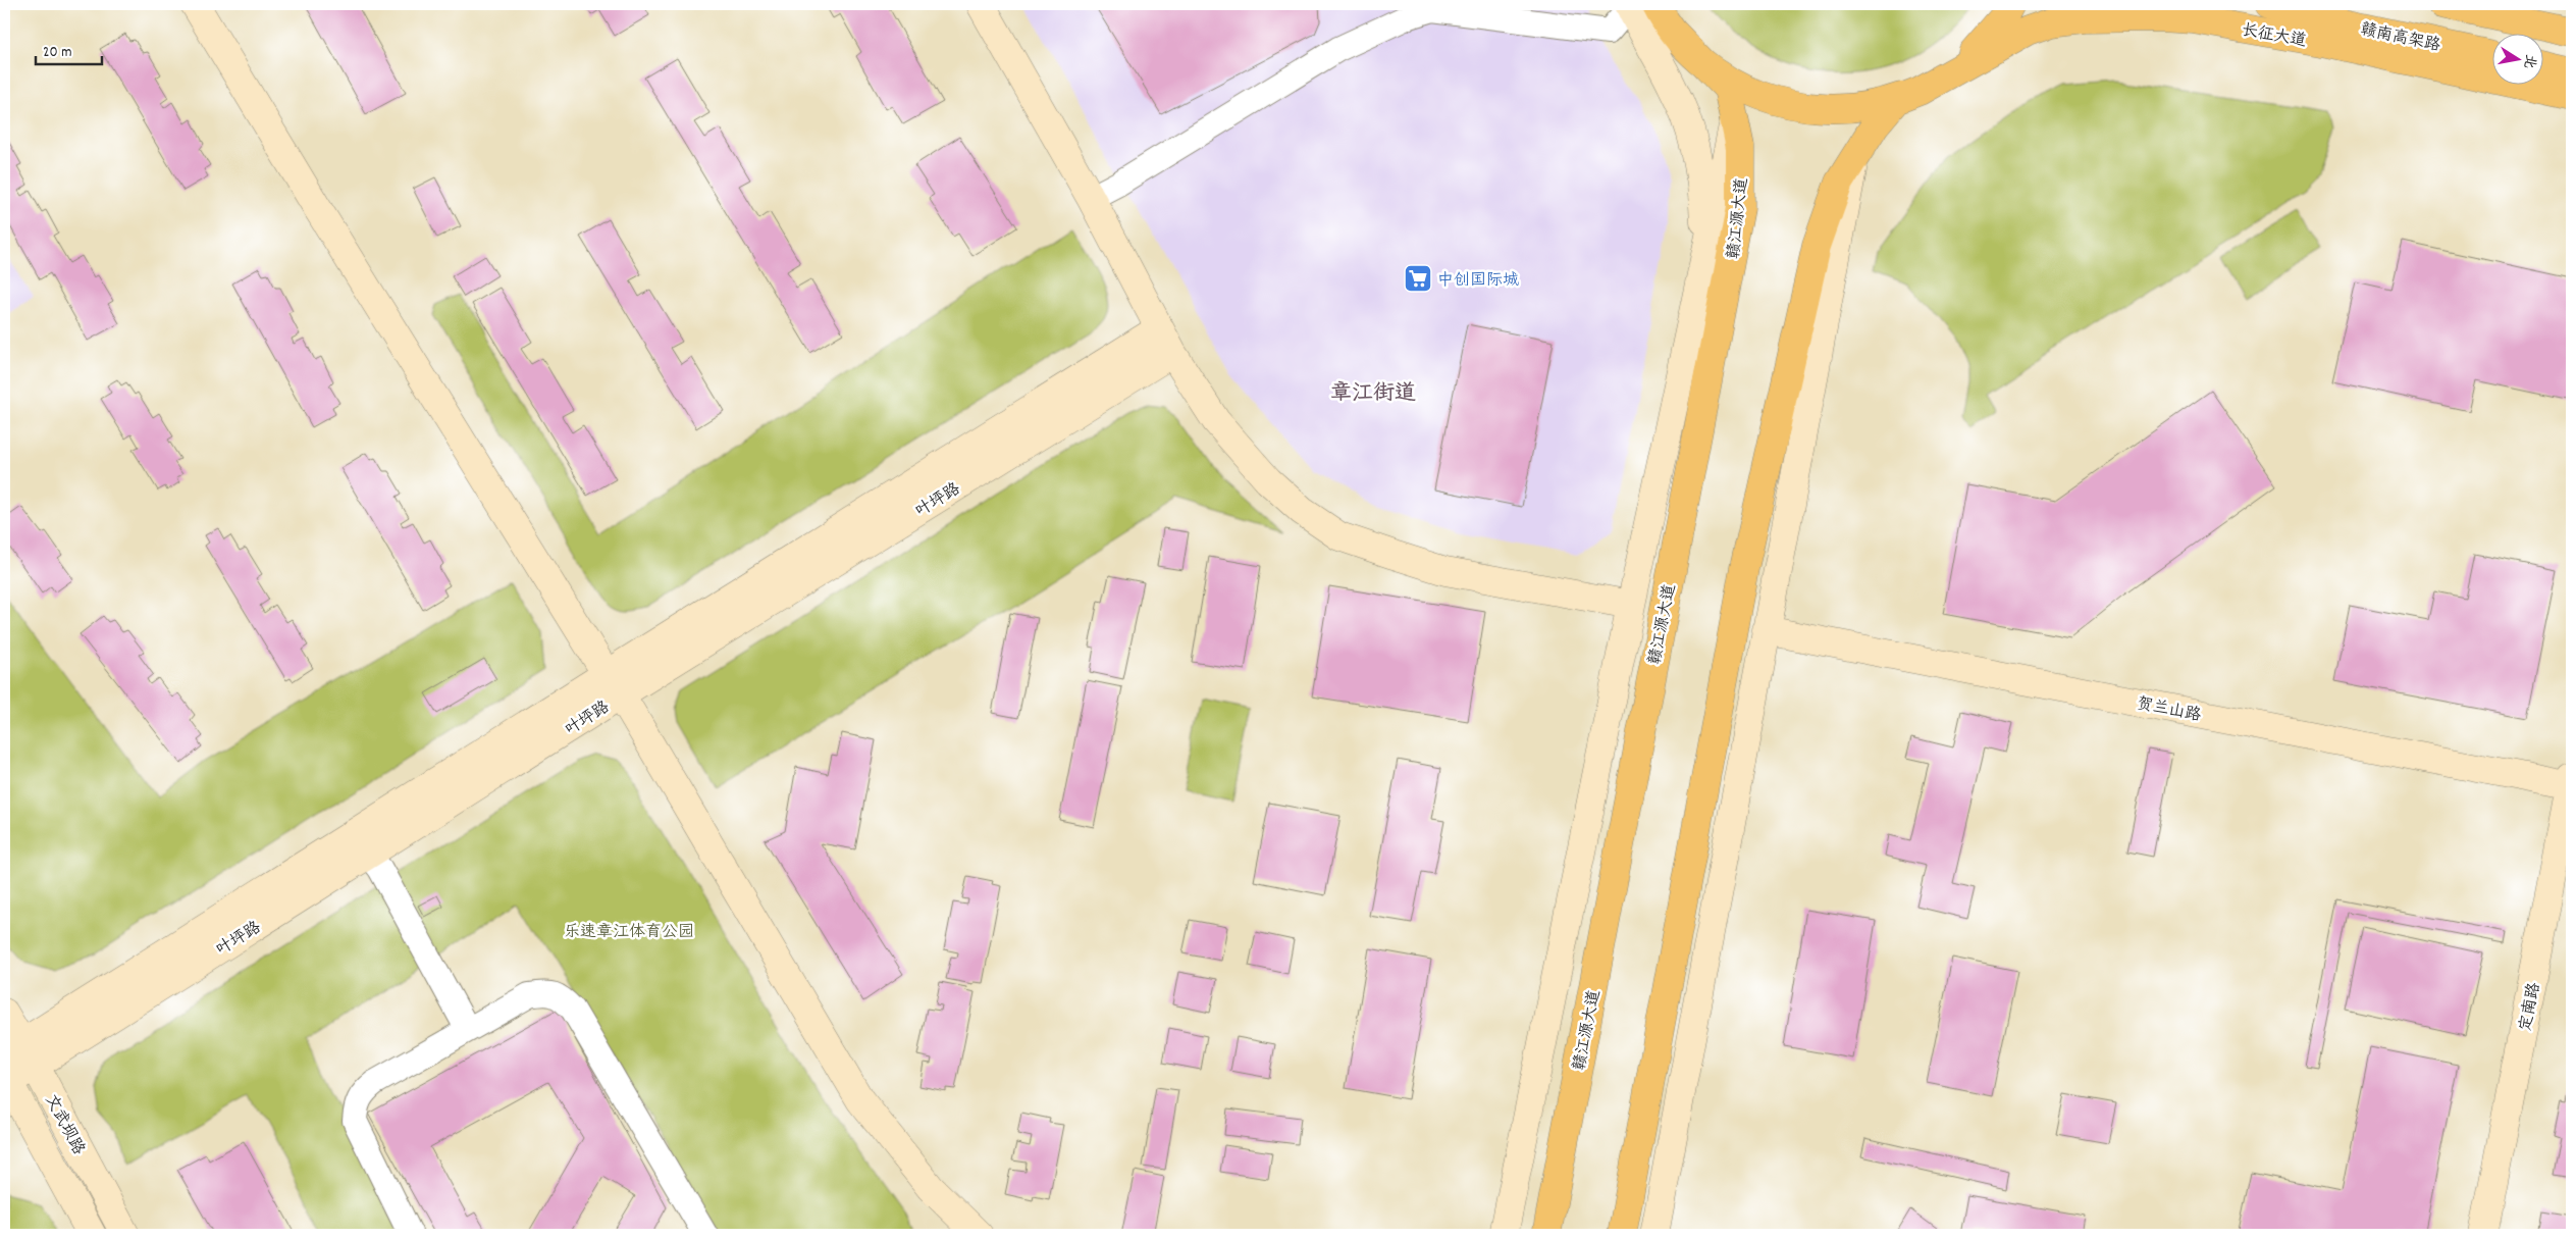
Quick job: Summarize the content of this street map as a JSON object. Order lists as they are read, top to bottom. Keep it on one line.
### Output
{"streets":{"main road":["长征大道","赣南高架路","赣江源大道"],"street":["叶坪路","贺兰山路","定南路","文武坝路"]},"crossings":[["叶坪路","文武坝路"],["贺兰山路","定南路"]],"districts":["章江街道"],"parks":["乐速章江体育公园"],"places":{"supermarket":["中创国际城"]},"scale_bar":"20 m","north":"right"}
